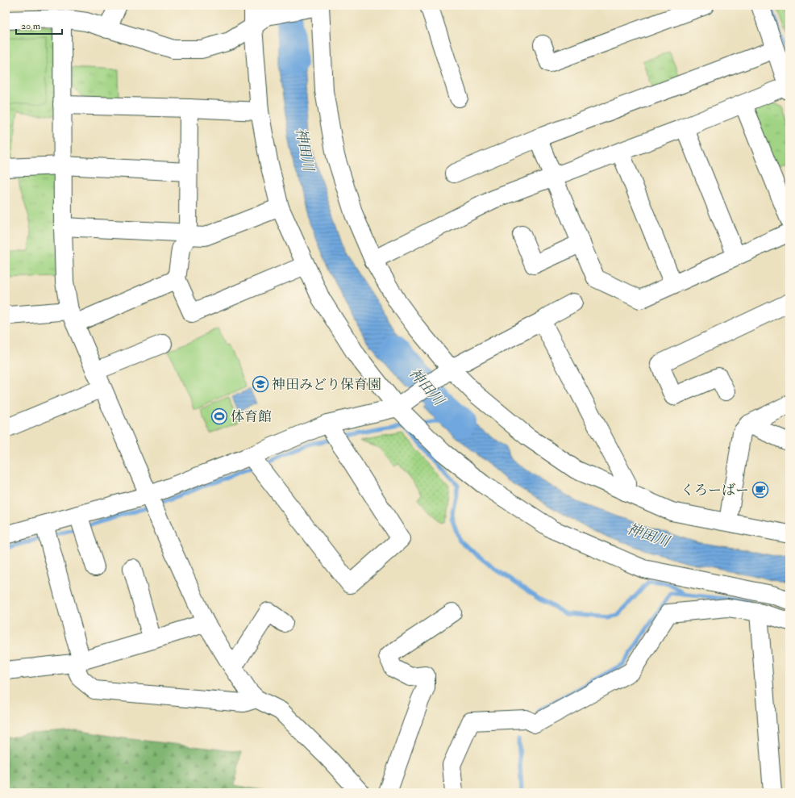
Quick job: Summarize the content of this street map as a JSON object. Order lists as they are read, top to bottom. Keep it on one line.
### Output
{"water":["神田川"],"places":{"school or university":["神田みどり保育園"],"sports":["体育館"],"cafe":["くろーばー"]},"scale_bar":"20 m"}
